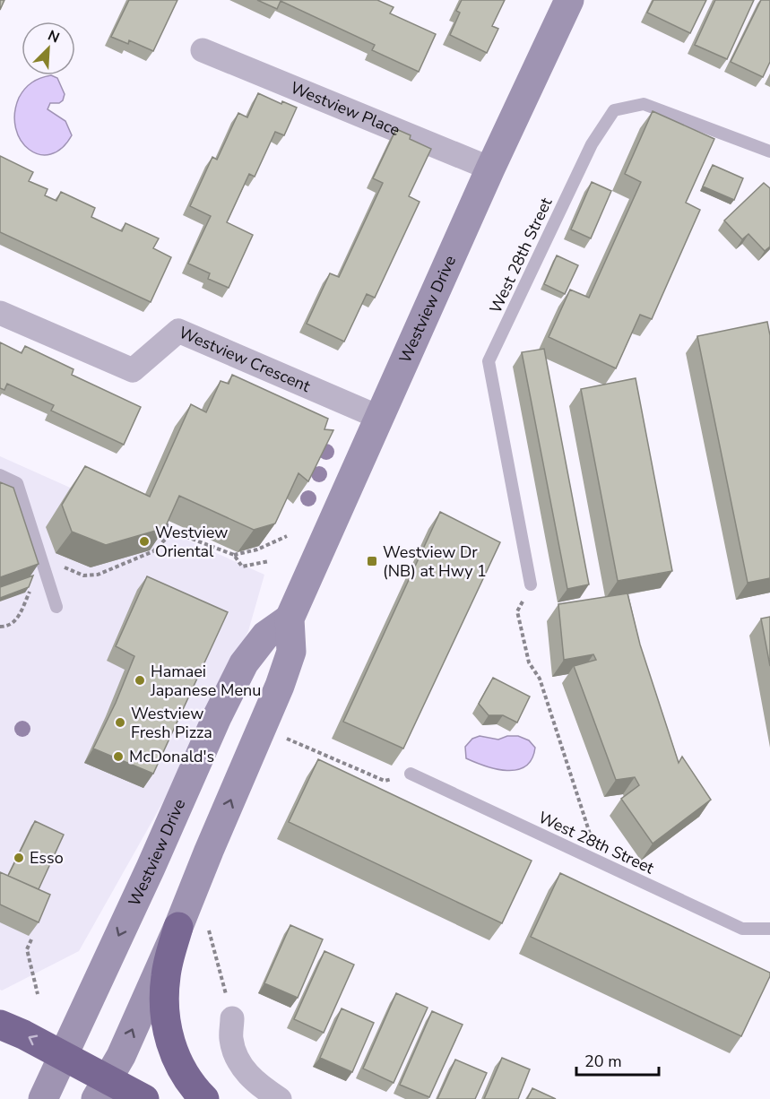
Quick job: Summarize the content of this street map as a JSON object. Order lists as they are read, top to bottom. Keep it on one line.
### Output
{"streets":{"main road":["Westview Drive"],"street":["Westview Place","Westview Crescent"],"lane":["West 28th Street"]},"crossings":[["Westview Place","Westview Drive"],["Westview Drive","Westview Crescent"]],"places":{"other":["Westview Oriental","Hamaei Japanese Menu","Westview Fresh Pizza","McDonald's","Esso"],"transit":["Westview Dr (NB) at Hwy 1"]},"scale_bar":"20 m","north":"top right"}
